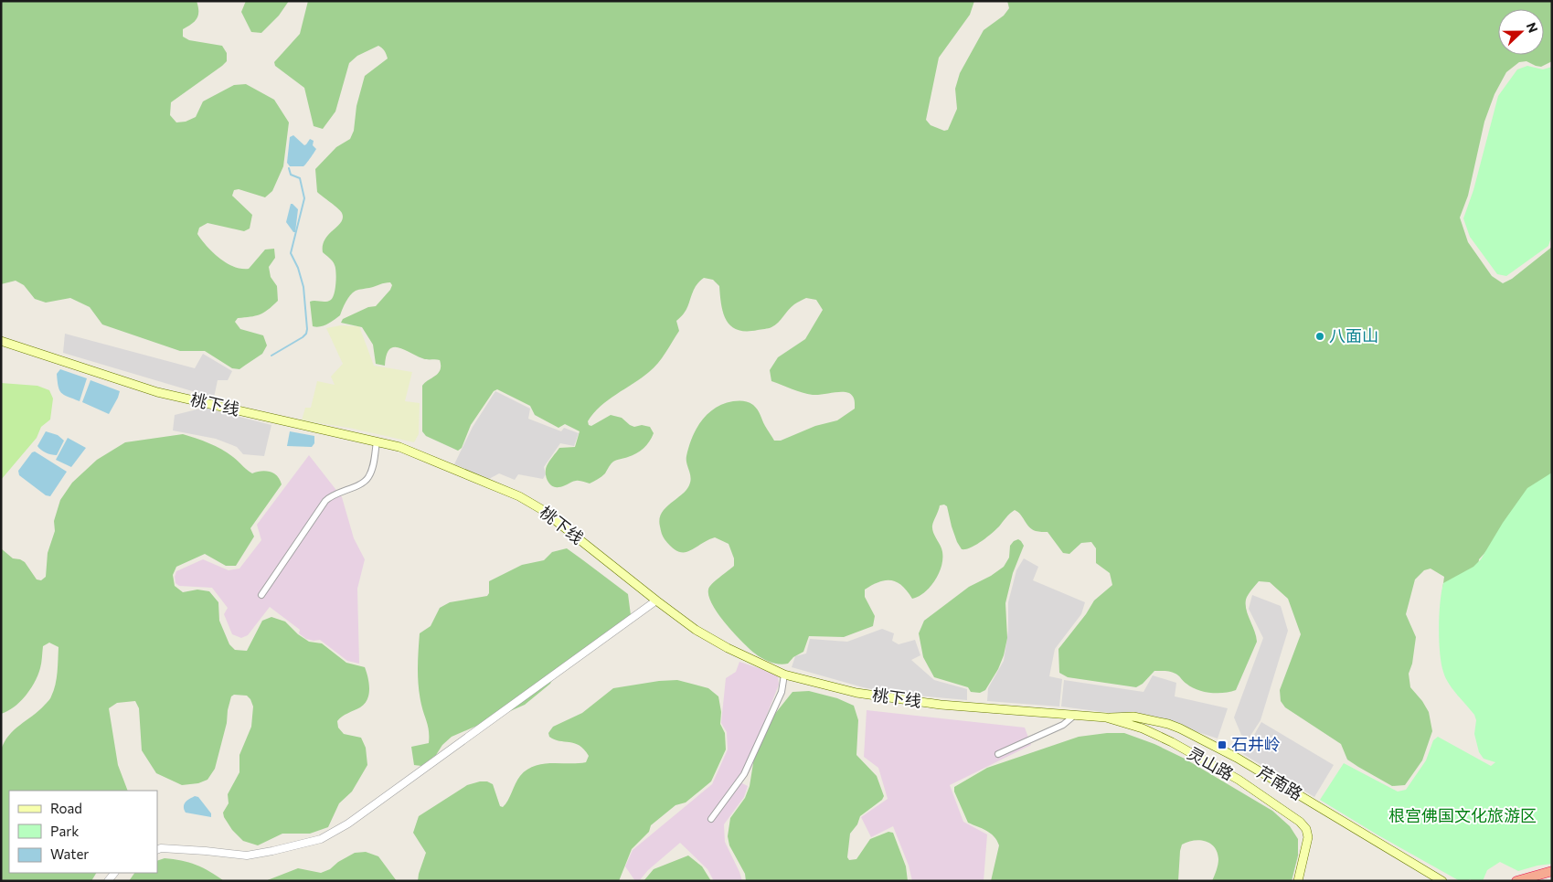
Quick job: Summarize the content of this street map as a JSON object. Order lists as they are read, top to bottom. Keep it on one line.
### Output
{"streets":{"main road":["桃下线","灵山路","芹南路"]},"crossings":[["桃下线","灵山路"],["桃下线","芹南路"],["灵山路","芹南路"]],"parks":["根宫佛国文化旅游区"],"places":{"other":["八面山"],"transit":["石井岭"]},"legend":["Road","Park","Water"],"north":"right"}
